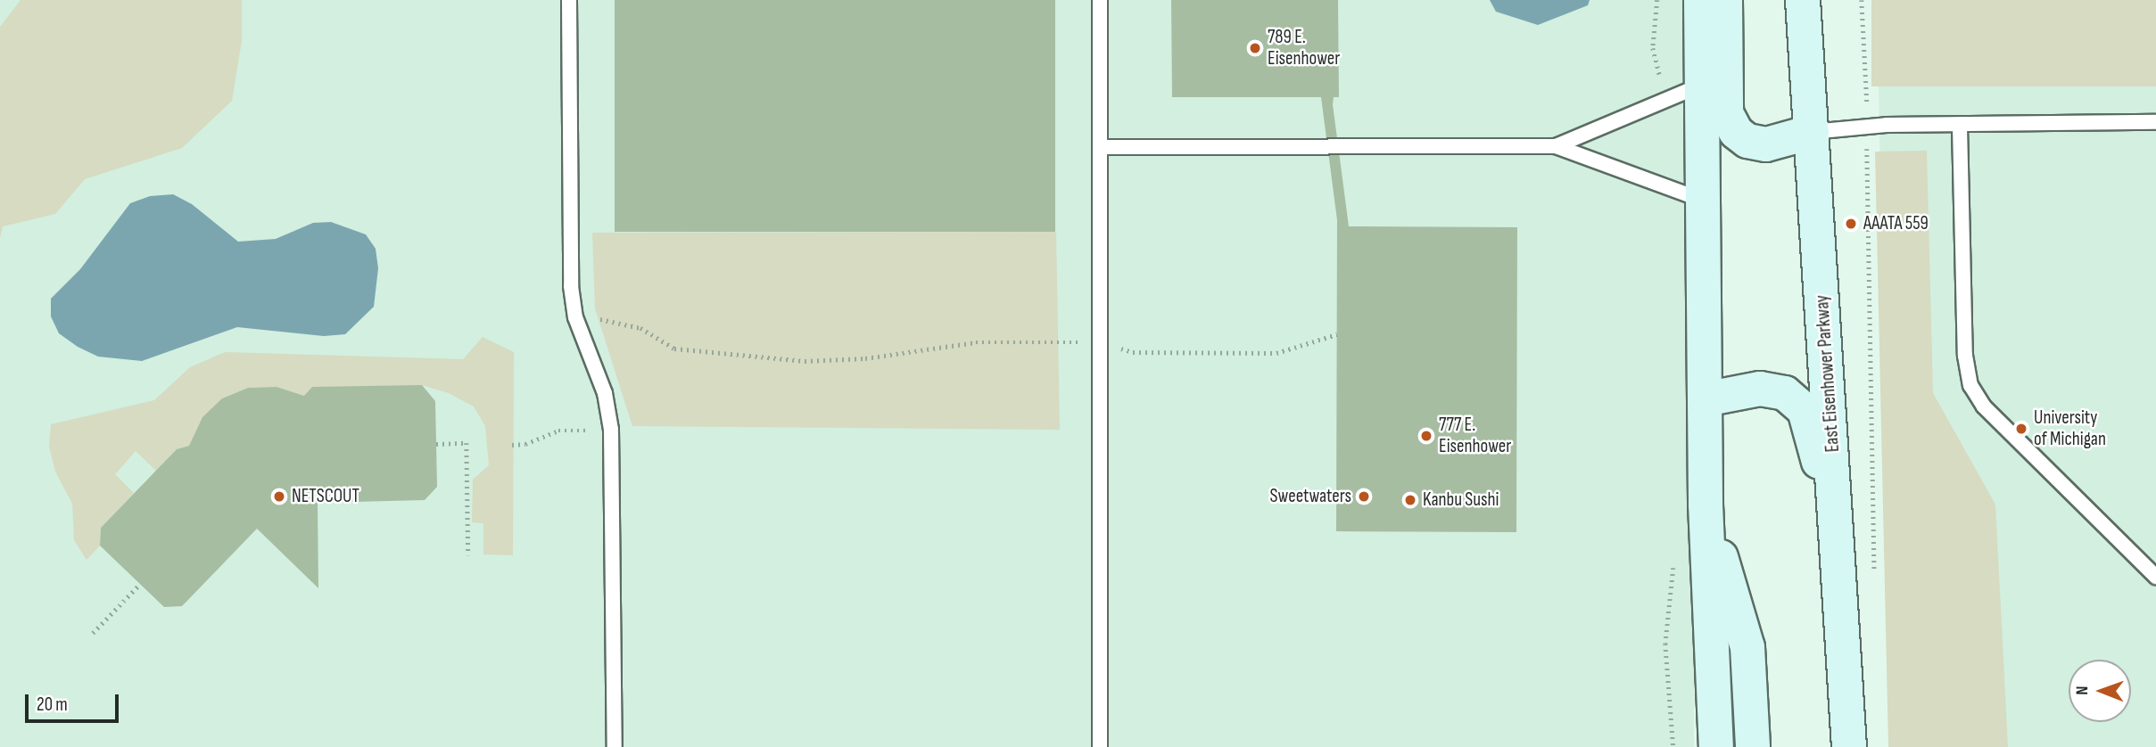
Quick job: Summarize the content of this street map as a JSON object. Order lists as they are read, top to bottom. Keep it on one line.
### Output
{"streets":{"main road":["East Eisenhower Parkway"]},"places":["789 E. Eisenhower","AAATA 559","University of Michigan","777 E. Eisenhower","NETSCOUT","Sweetwaters","Kanbu Sushi"],"scale_bar":"20 m","north":"left"}
